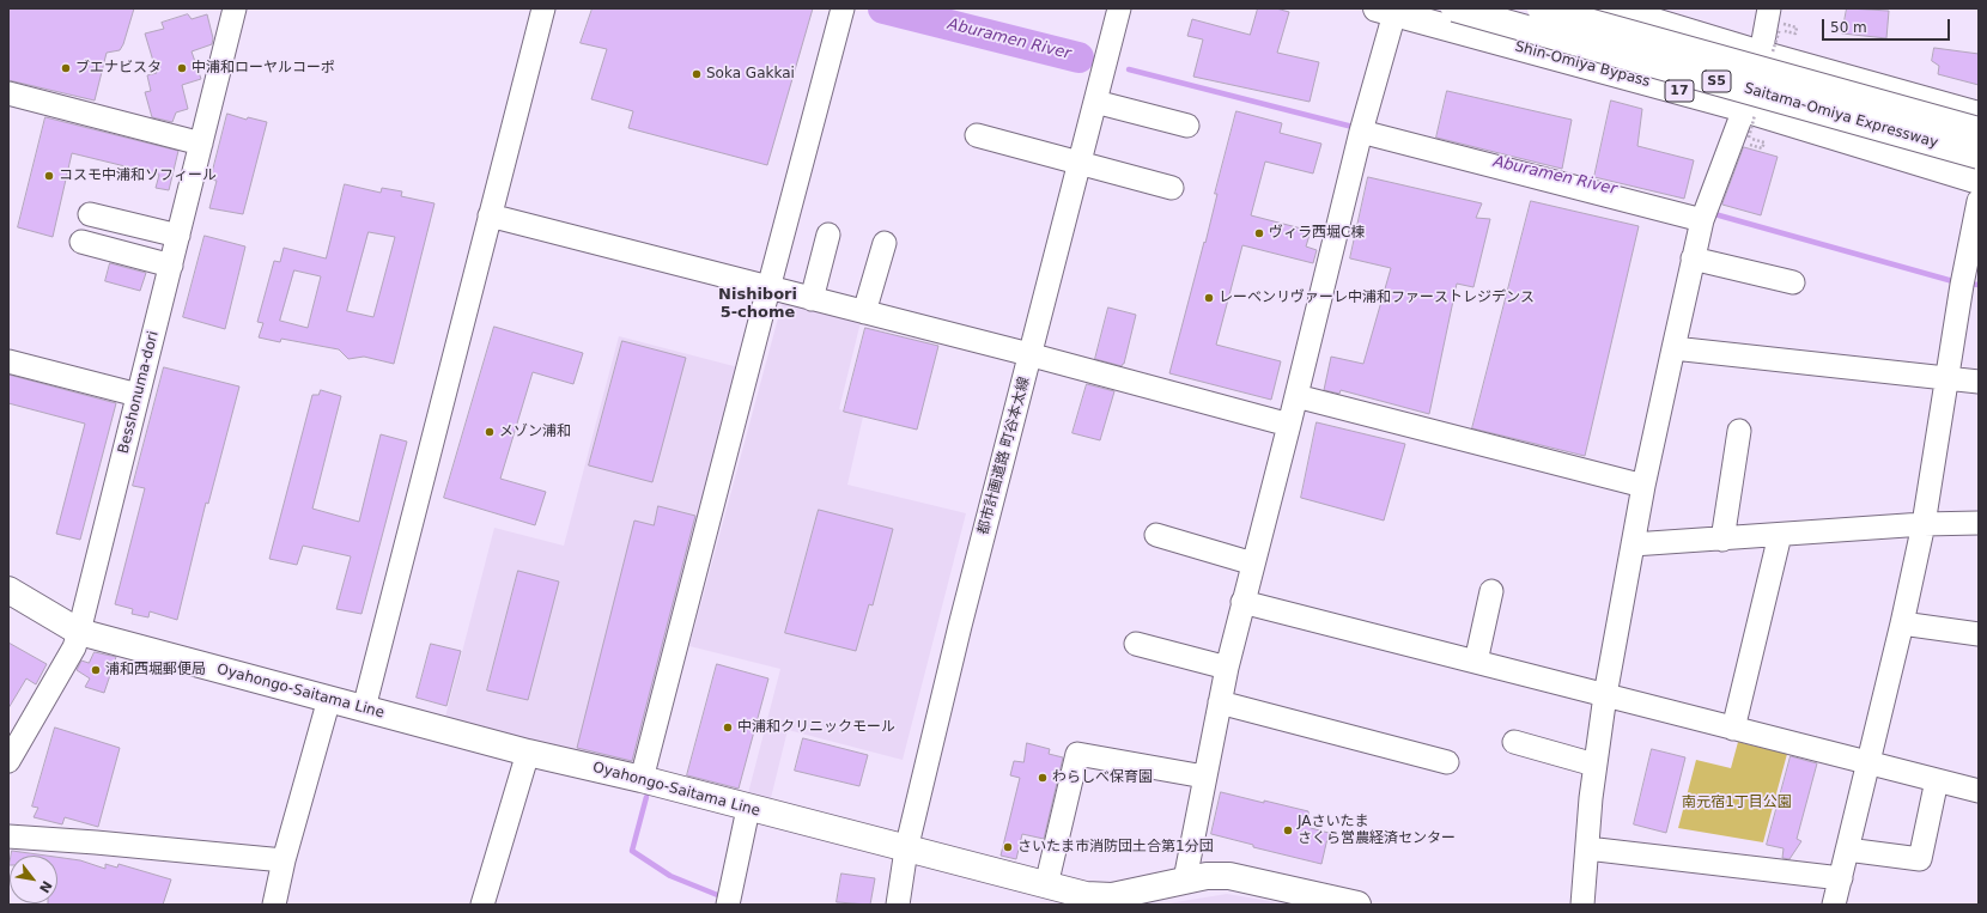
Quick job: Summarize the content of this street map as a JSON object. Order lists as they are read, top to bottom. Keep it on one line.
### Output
{"streets":{"main road":["Shin-Omiya Bypass","S5","17","Saitama-Omiya Expressway","Oyahongo-Saitama Line"],"street":["Besshonuma-dori","都市計画道路 町谷本太線"]},"crossings":[["Besshonuma-dori","Oyahongo-Saitama Line"],["都市計画道路 町谷本太線","Oyahongo-Saitama Line"]],"districts":["Nishibori 5-chome"],"water":["Aburamen River"],"parks":["南元宿1丁目公園"],"places":["ブエナビスタ","中浦和ローヤルコーポ","Soka Gakkai","コスモ中浦和ソフィール","ヴィラ西堀C棟","レーベンリヴァーレ中浦和ファーストレジデンス","メゾン浦和","浦和西堀郵便局","中浦和クリニックモール","わらしべ保育園","JAさいたま さくら営農経済センター","さいたま市消防団土合第1分団"],"scale_bar":"50 m","north":"bottom right"}
